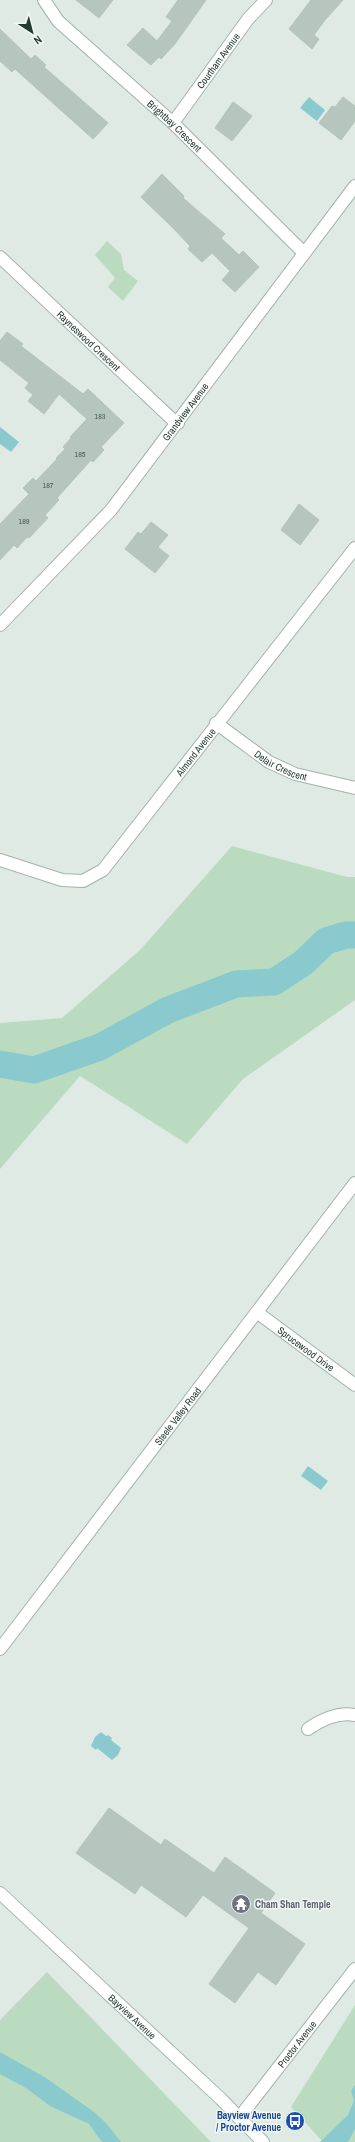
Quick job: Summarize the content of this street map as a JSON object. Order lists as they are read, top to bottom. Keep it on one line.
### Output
{"streets":{"street":["Courtham Avenue","Brightbay Crescent","Rayneswood Crescent","Grandview Avenue","Almond Avenue","Delair Crescent","Sprucewood Drive","Steele Valley Road","Bayview Avenue","Proctor Avenue"]},"crossings":[["Courtham Avenue","Brightbay Crescent"],["Brightbay Crescent","Grandview Avenue"],["Rayneswood Crescent","Grandview Avenue"],["Almond Avenue","Delair Crescent"],["Sprucewood Drive","Steele Valley Road"],["Bayview Avenue","Proctor Avenue"]],"places":{"temple":["Cham Shan Temple"],"bus stop":["Bayview Avenue / Proctor Avenue"]},"house_numbers":["183","185","187","189"],"north":"bottom right"}
